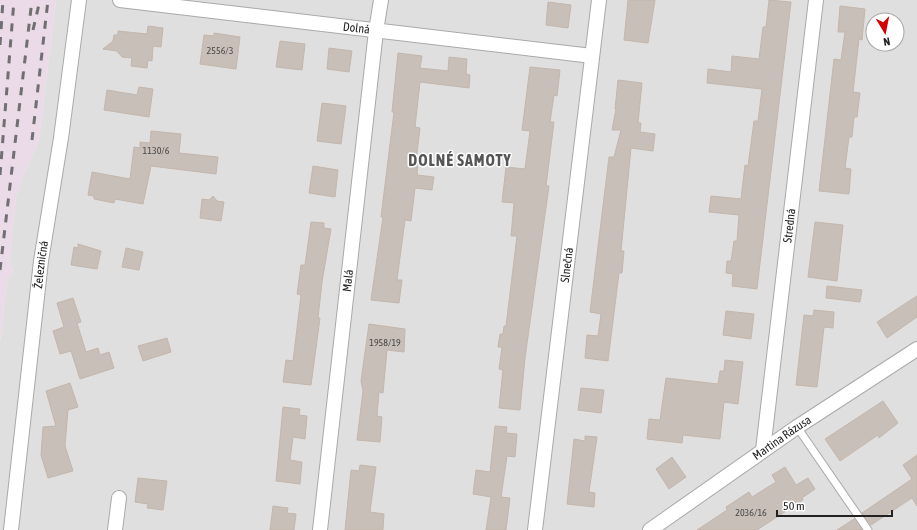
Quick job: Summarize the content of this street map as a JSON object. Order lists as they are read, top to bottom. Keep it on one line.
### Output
{"streets":{"street":["Dolná","Stredná","Železničná","Slnečná","Malá","Martina Rázusa"]},"crossings":[["Dolná","Slnečná"],["Dolná","Malá"],["Stredná","Martina Rázusa"]],"districts":["DOLNÉ SAMOTY"],"house_numbers":["2556/3","1130/6","1958/19","2036/16"],"scale_bar":"50 m","north":"bottom"}
